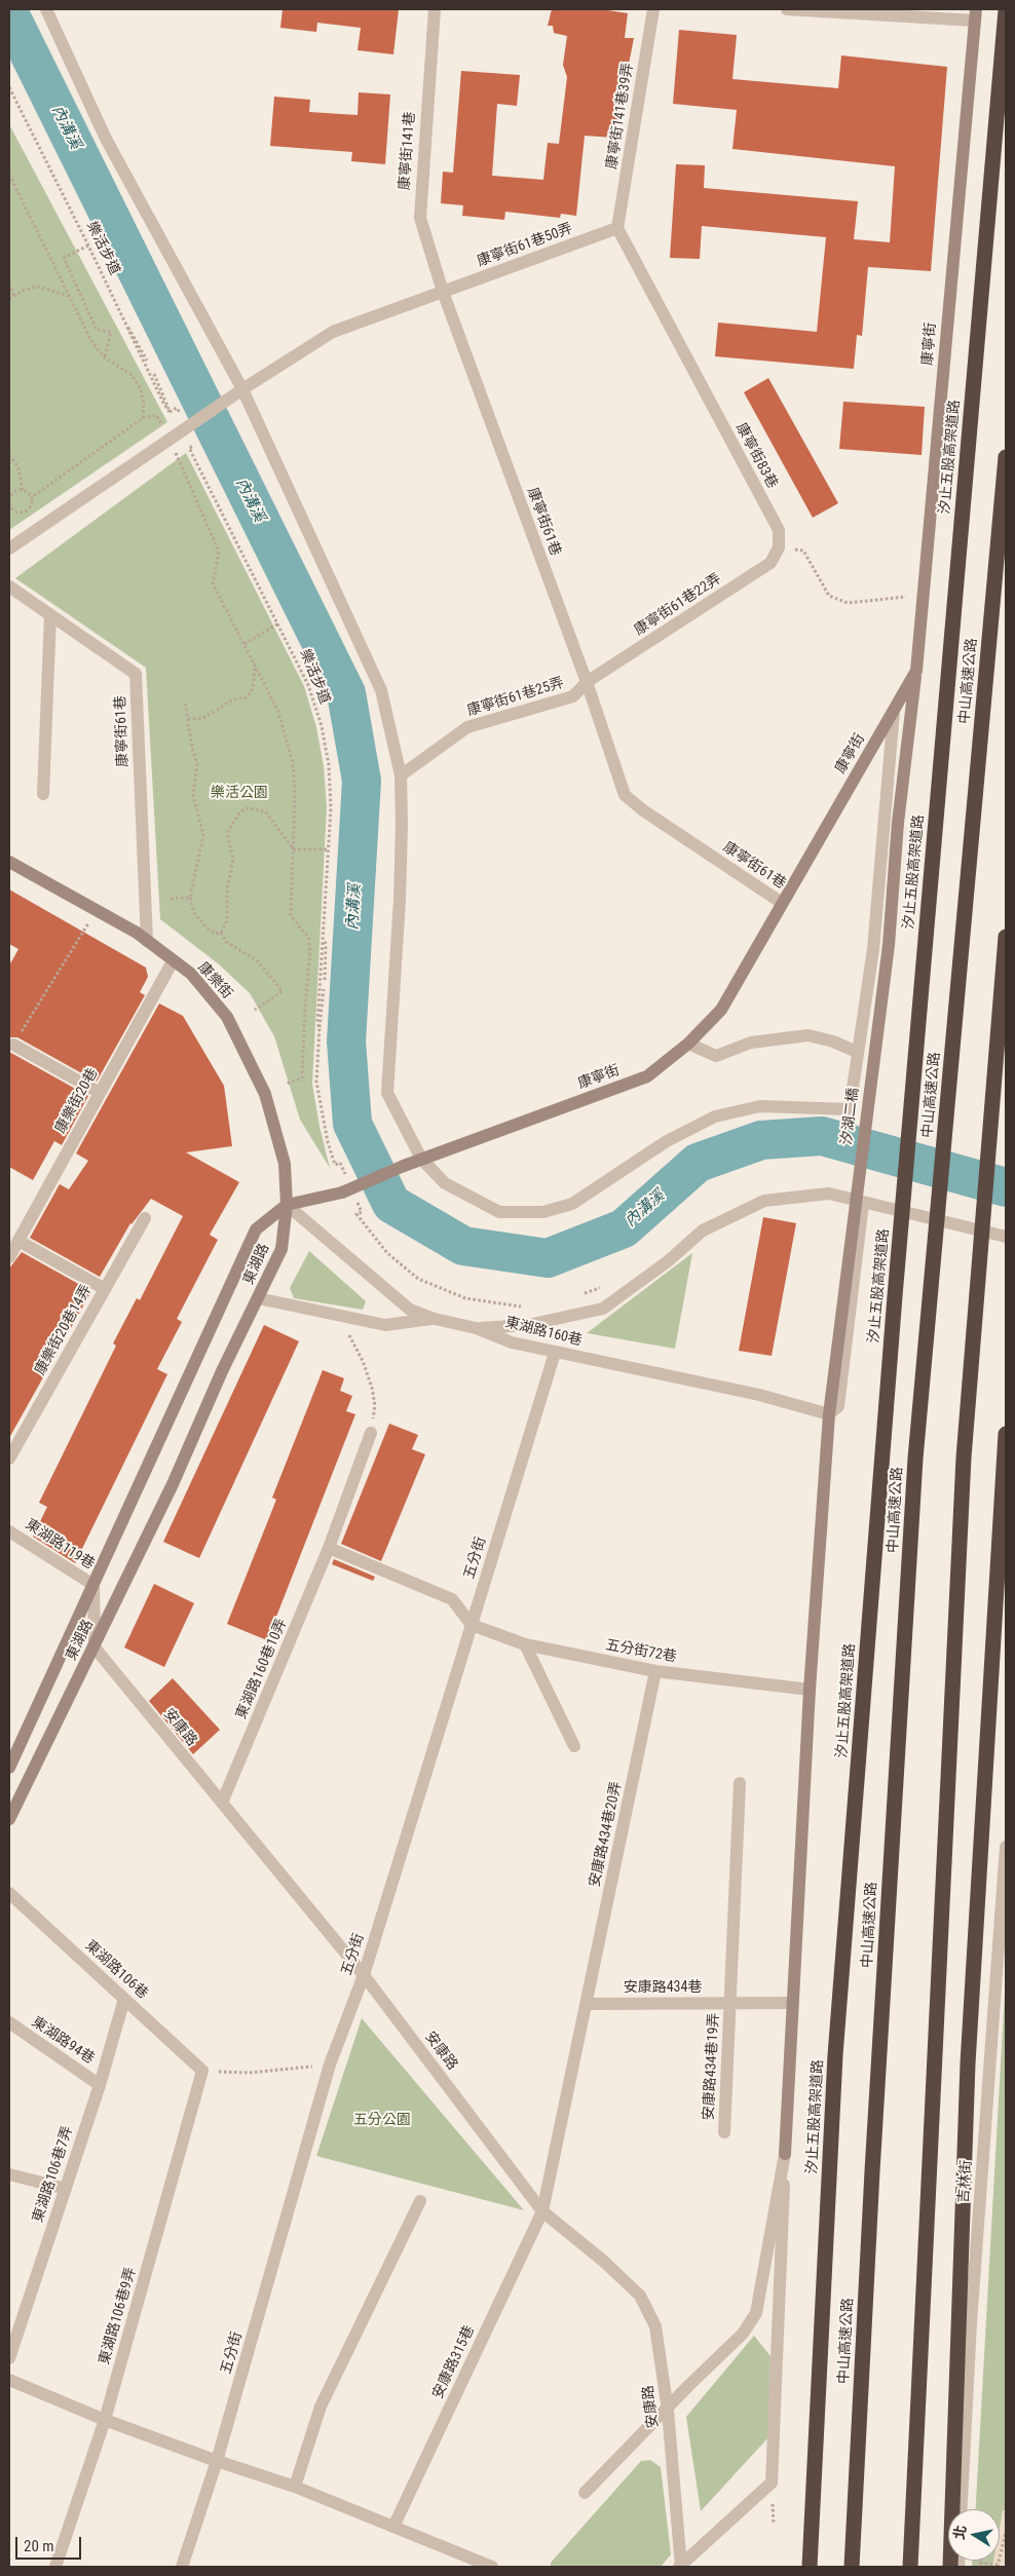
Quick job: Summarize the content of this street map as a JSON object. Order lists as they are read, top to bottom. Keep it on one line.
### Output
{"streets":{"highway":["汐止五股高架道路","中山高速公路"],"street":["康寧街141巷39弄","康寧街141巷","康寧街61巷50弄","康寧街","康寧街83巷","康寧街61巷","康寧街61巷22弄","康寧街61巷25弄","康樂街","康樂街20巷","汐湖二橋","東湖路","康樂街20巷14弄","東湖路160巷","東湖路119巷","五分街","五分街72巷","東湖路160巷10弄","安康路","安康路434巷20弄","東湖路106巷","安康路434巷","東湖路94巷","安康路434巷19弄","東湖路106巷7弄","吉林街","東湖路106巷9弄","安康路315巷"],"path":["樂活步道"]},"crossings":[["康寧街141巷39弄","康寧街61巷50弄"],["康寧街141巷39弄","康寧街83巷"],["康寧街141巷","康寧街61巷50弄"],["康寧街141巷","康寧街61巷"],["康寧街61巷50弄","康寧街83巷"],["康寧街61巷50弄","康寧街61巷"],["康寧街","康寧街61巷"],["康寧街","康樂街"],["康寧街","汐湖二橋"],["康寧街","東湖路"],["康寧街","東湖路160巷"],["康寧街83巷","康寧街61巷22弄"],["康寧街61巷","康寧街61巷22弄"],["康寧街61巷","康寧街61巷25弄"],["康寧街61巷","康樂街"],["康寧街61巷22弄","康寧街61巷25弄"],["康樂街","康樂街20巷"],["康樂街","東湖路"],["康樂街","東湖路160巷"],["汐湖二橋","東湖路160巷"],["汐湖二橋","五分街72巷"],["汐湖二橋","安康路434巷"],["東湖路","東湖路160巷"],["東湖路","東湖路119巷"],["東湖路","安康路"],["東湖路160巷","五分街"],["五分街","五分街72巷"],["五分街","安康路"],["五分街72巷","安康路434巷20弄"],["東湖路160巷10弄","安康路"],["安康路","安康路315巷"],["安康路434巷20弄","安康路434巷"],["東湖路106巷","東湖路106巷7弄"],["東湖路106巷","東湖路106巷9弄"],["安康路434巷","安康路434巷19弄"],["東湖路94巷","東湖路106巷7弄"]],"water":["內溝溪"],"parks":["樂活公園","五分公園"],"scale_bar":"20 m","north":"left"}
